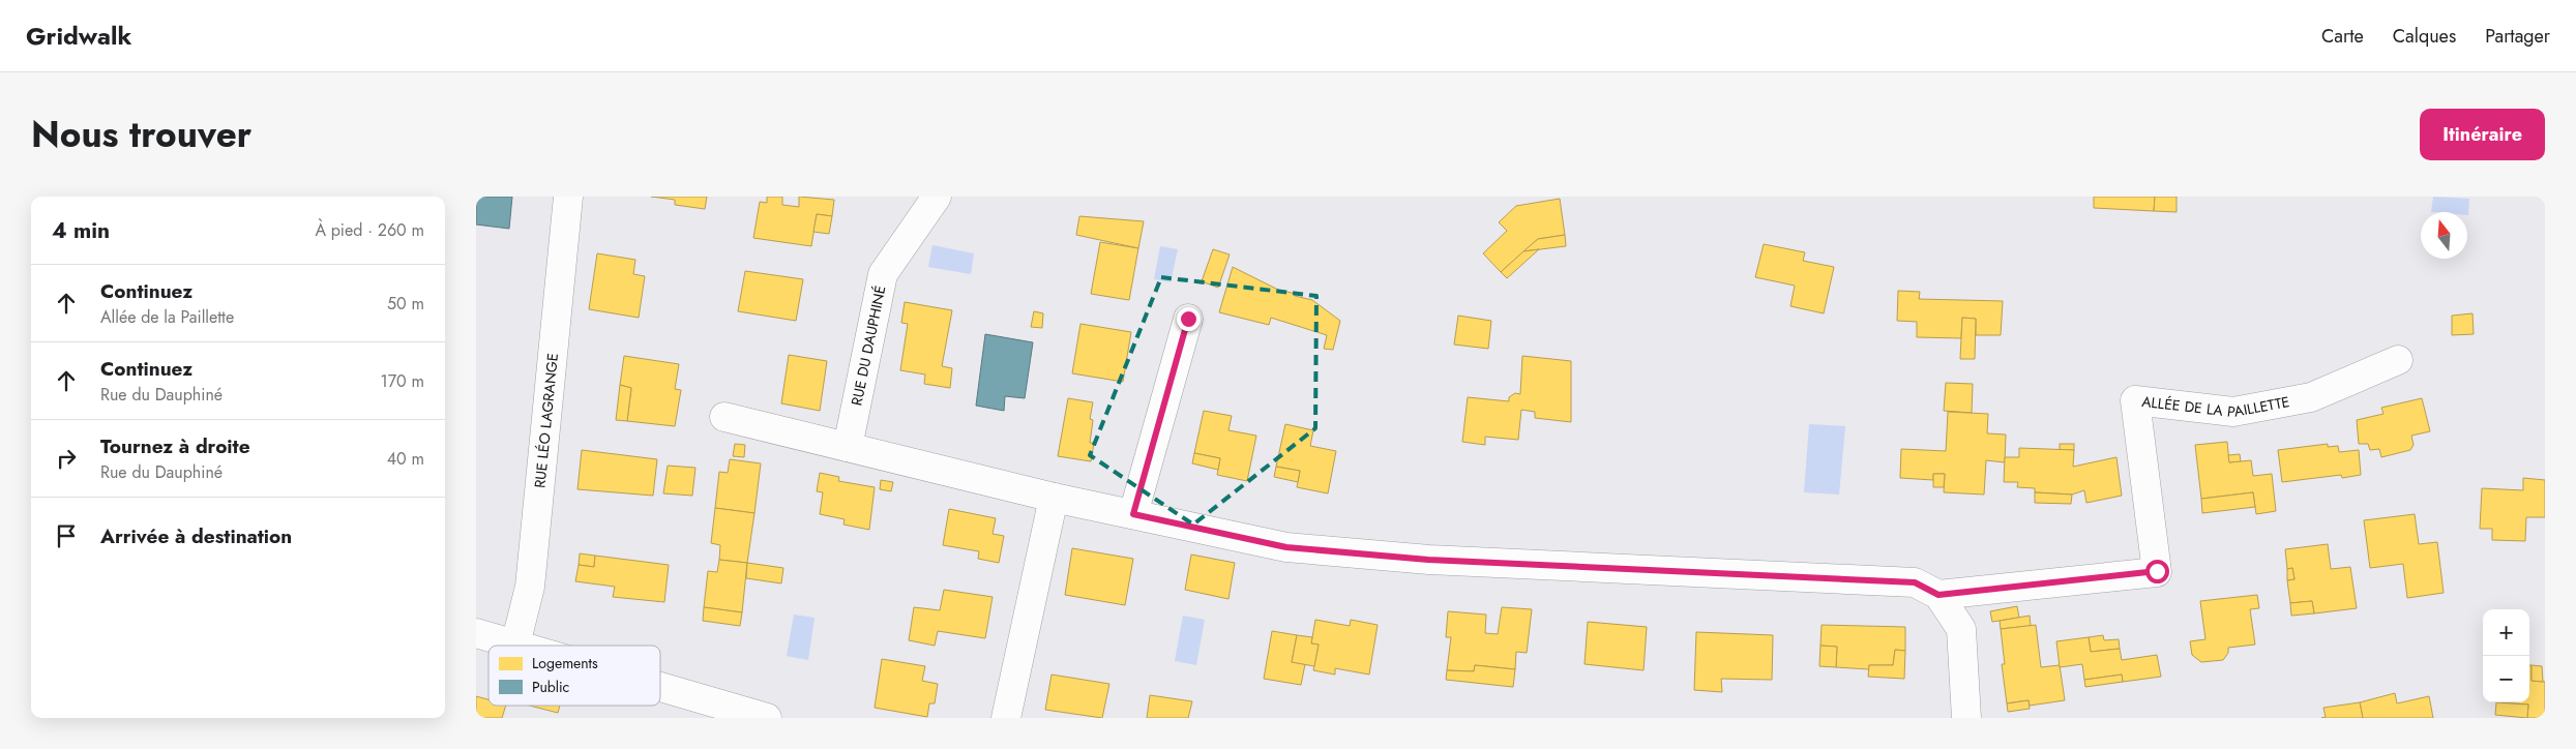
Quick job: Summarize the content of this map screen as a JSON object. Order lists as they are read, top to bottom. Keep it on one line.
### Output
{"streets":{"street":["RUE DU DAUPHINÉ","ALLÉE DE LA PAILLETTE","RUE LÉO LAGRANGE"]},"legend":["Logements","Public"],"north":"top","page":{"header":"Gridwalk","nav":["Carte","Calques","Partager"],"title":"Nous trouver","buttons":"Itinéraire","heading":["4 min","À pied · 260 m"],"list":[["Continuez","Allée de la Paillette","50 m"],["Continuez","Rue du Dauphiné","170 m"],["Tournez à droite","Rue du Dauphiné","40 m"],"Arrivée à destination"],"map_buttons":["+","−"]}}
